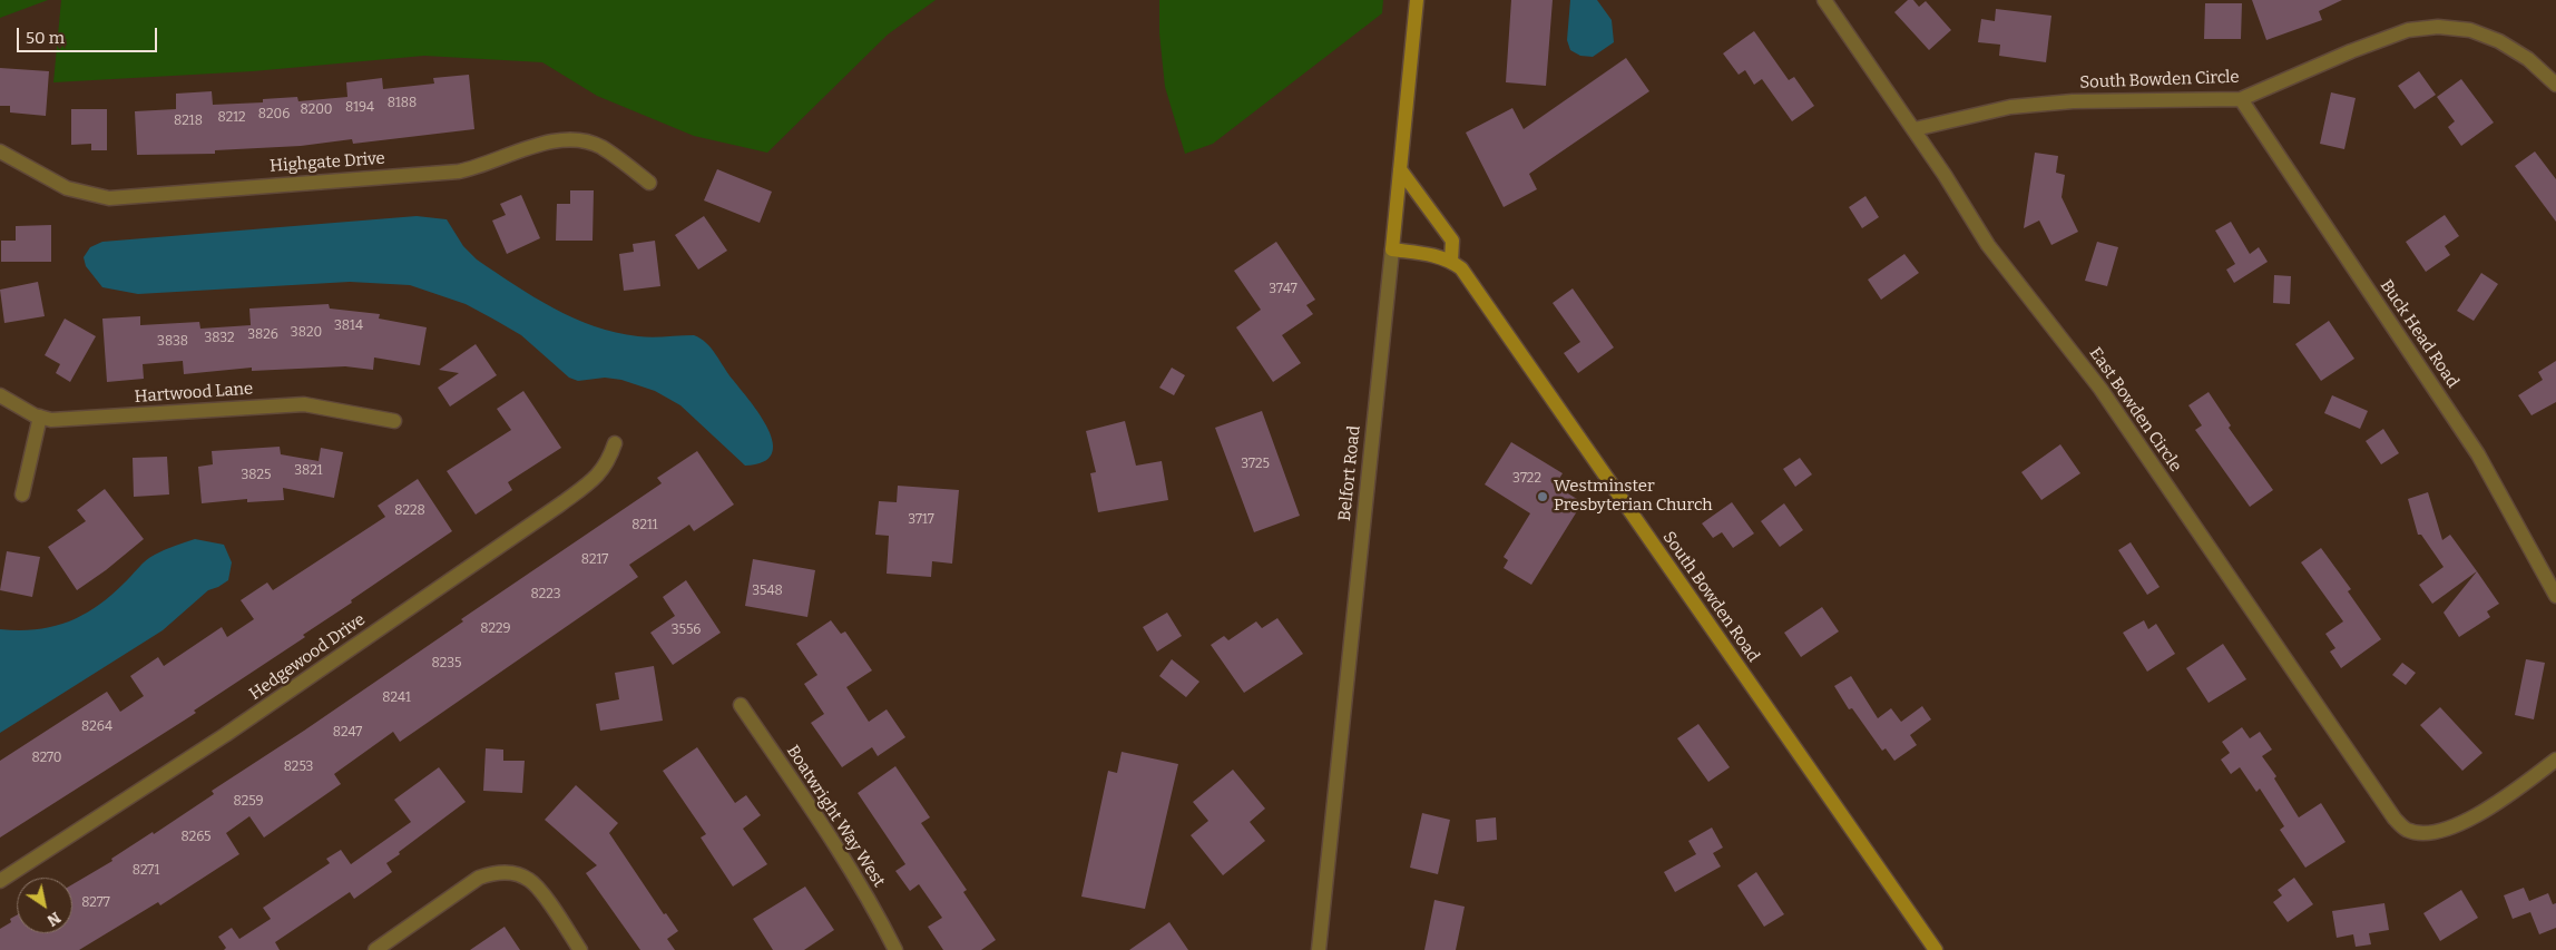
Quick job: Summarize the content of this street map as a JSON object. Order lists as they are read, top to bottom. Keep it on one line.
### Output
{"streets":{"main road":["Belfort Road","South Bowden Road"],"street":["South Bowden Circle","Highgate Drive","Buck Head Road","Hartwood Lane","East Bowden Circle","Hedgewood Drive","Boatwright Way West"]},"crossings":[["South Bowden Circle","Buck Head Road"],["South Bowden Circle","East Bowden Circle"],["Belfort Road","South Bowden Road"]],"places":["Westminster Presbyterian Church"],"house_numbers":["8188","8194","8200","8206","8212","8218","3747","3814","3820","3826","3832","3838","3725","3821","3825","3722","8228","3717","8211","8217","3548","8223","8229","3556","8235","8241","8264","8247","8270","8253","8259","8265","8271","8277"],"scale_bar":"50 m","north":"bottom right"}
